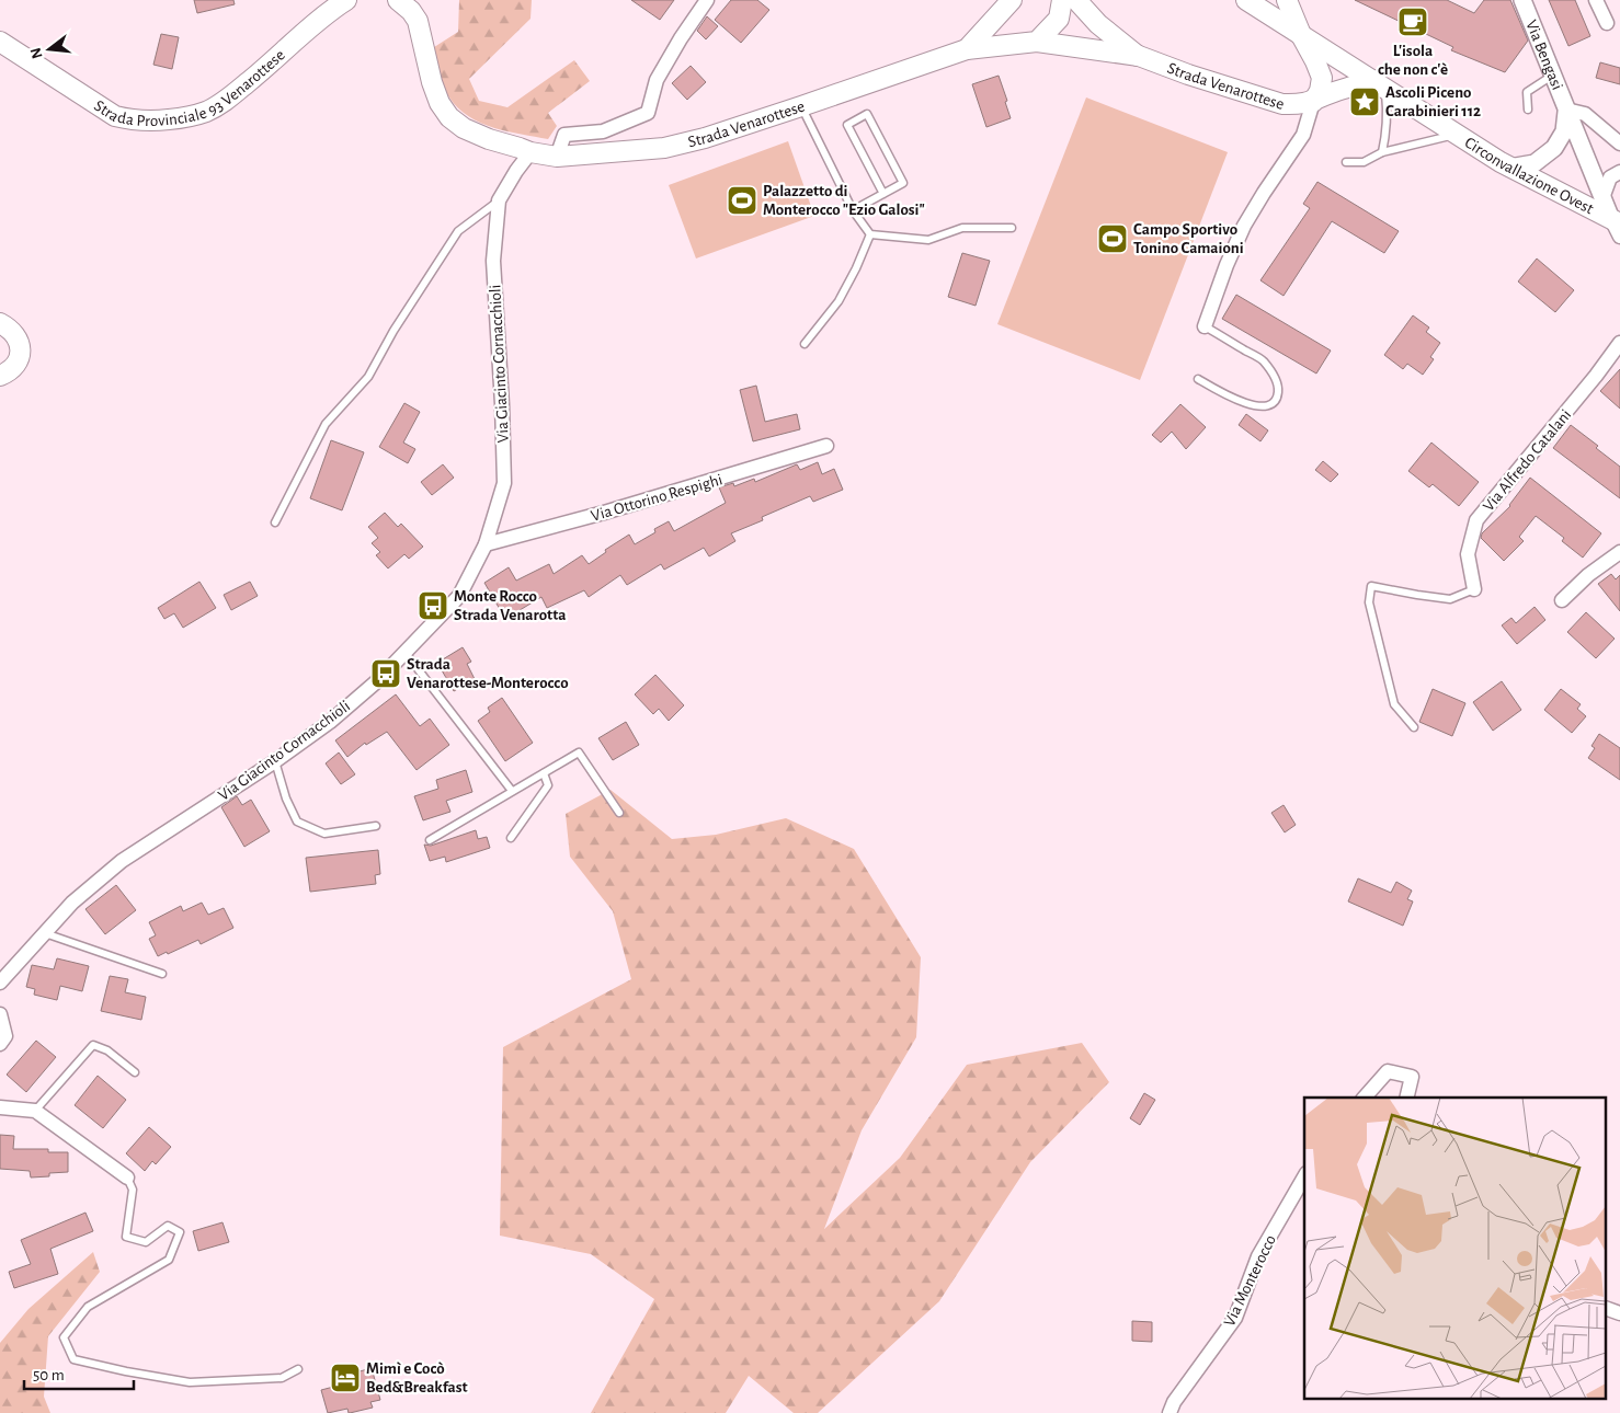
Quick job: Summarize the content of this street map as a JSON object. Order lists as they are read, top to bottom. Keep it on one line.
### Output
{"streets":{"main road":["Strada Provinciale 93 Venarottese","Strada Venarottese","Circonvallazione Ovest"],"street":["Via Bengasi","Via Giacinto Cornacchioli","Via Alfredo Catalani","Via Ottorino Respighi","Via Monterocco"]},"crossings":[["Via Bengasi","Circonvallazione Ovest"],["Strada Venarottese","Circonvallazione Ovest"],["Strada Venarottese","Via Giacinto Cornacchioli"],["Via Giacinto Cornacchioli","Via Ottorino Respighi"]],"places":{"cafe":["L'isola che non c'è"],"place":["Ascoli Piceno Carabinieri 112"],"sports":["Palazzetto di Monterocco \"Ezio Galosi\"","Campo Sportivo Tonino Camaioni"],"bus stop":["Monte Rocco Strada Venarotta","Strada Venarottese-Monterocco"],"hotel":["Mimì e Cocò Bed&Breakfast"]},"scale_bar":"50 m","north":"left"}
